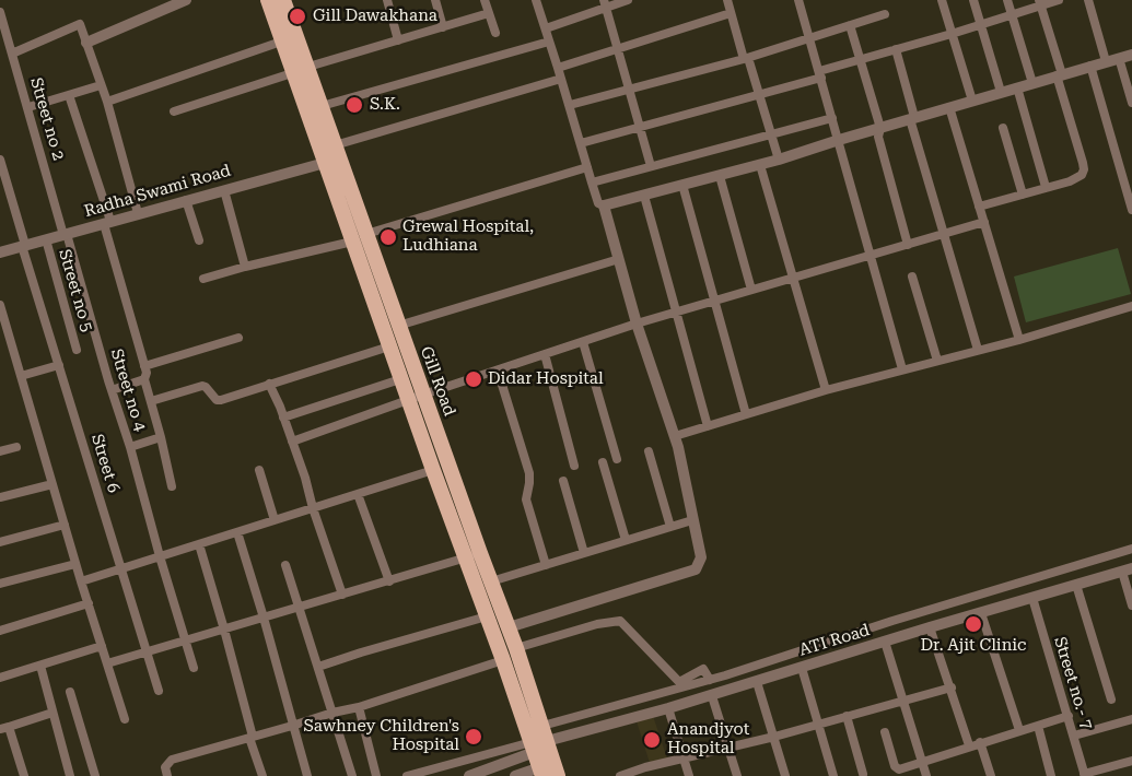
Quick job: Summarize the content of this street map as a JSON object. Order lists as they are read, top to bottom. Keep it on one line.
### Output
{"streets":{"main road":["Gill Road"],"street":["Street no 2","Radha Swami Road","Street no 5","Street no 4","Street 6","ATI Road","Street no.- 7"]},"crossings":[["Street no 2","Radha Swami Road"],["Street no 2","Street no 4"],["Radha Swami Road","Street no 5"],["Radha Swami Road","Gill Road"],["Radha Swami Road","Street no 4"],["Radha Swami Road","Street 6"],["Gill Road","ATI Road"],["ATI Road","Street no.- 7"]],"places":["Gill Dawakhana","S.K.","Grewal Hospital, Ludhiana","Didar Hospital","Dr. Ajit Clinic","Sawhney Children's Hospital","Anandjyot Hospital"]}
